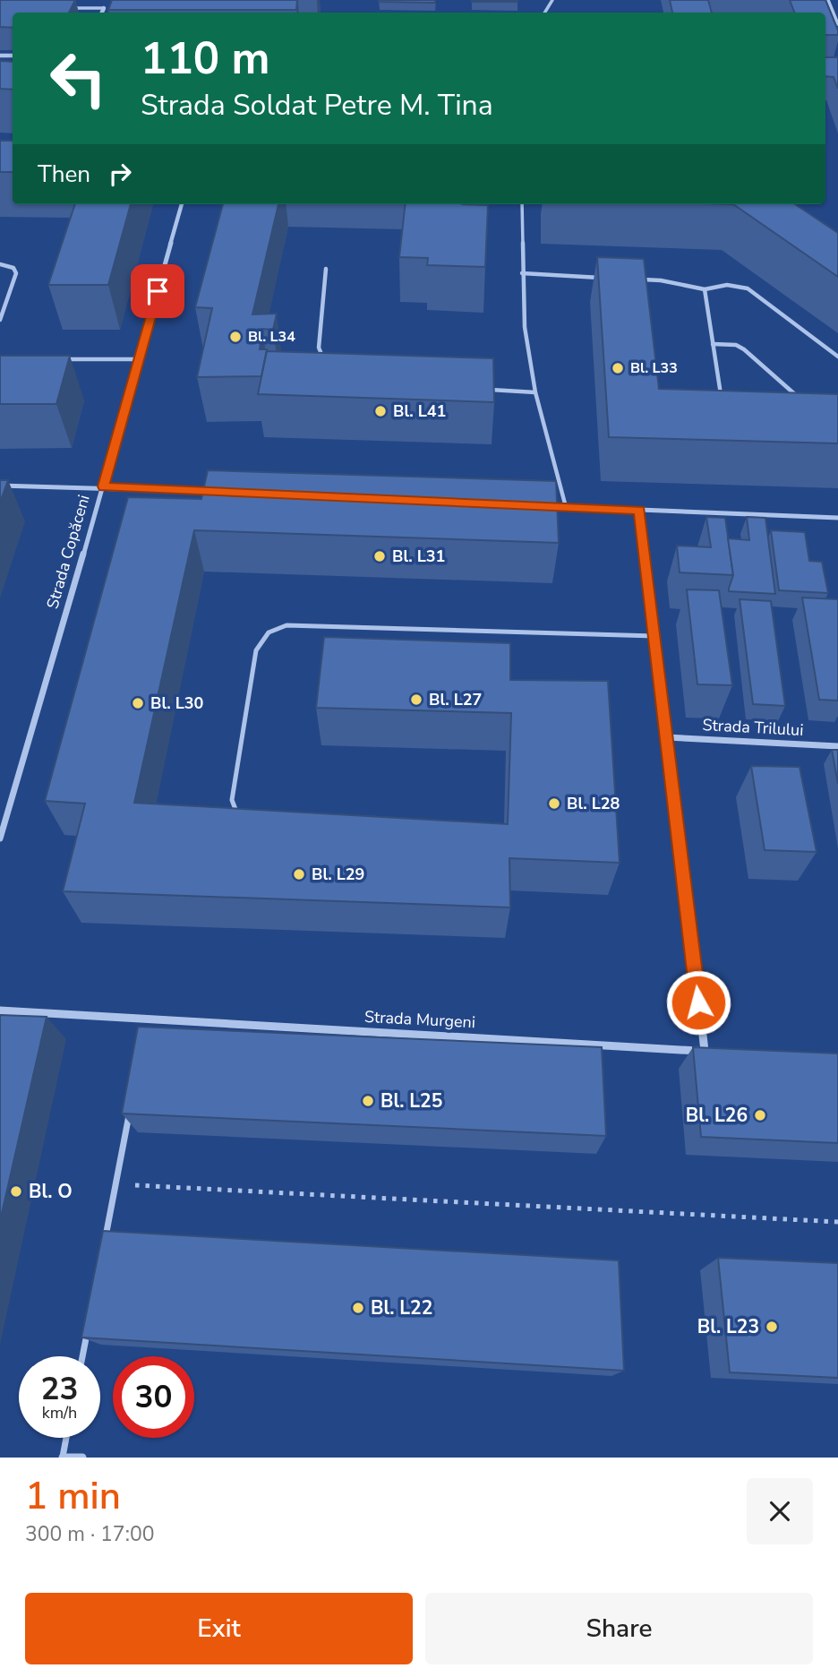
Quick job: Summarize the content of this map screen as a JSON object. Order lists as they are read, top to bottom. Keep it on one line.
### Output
{"streets":{"street":["Strada Copăceni","Strada Trilului","Strada Murgeni"]},"places":["Bl. L34","Bl. L33","Bl. L41","Bl. L31","Bl. L27","Bl. L30","Bl. L28","Bl. L29","Bl. L25","Bl. L26","Bl. O","Bl. L22","Bl. L23"],"page":{"turn":["110 m","Strada Soldat Petre M. Tina"],"then":"Then","speed":"23 km/h","limit":"30","heading":["1 min","300 m · 17:00"],"buttons":["Exit","Share"]}}
